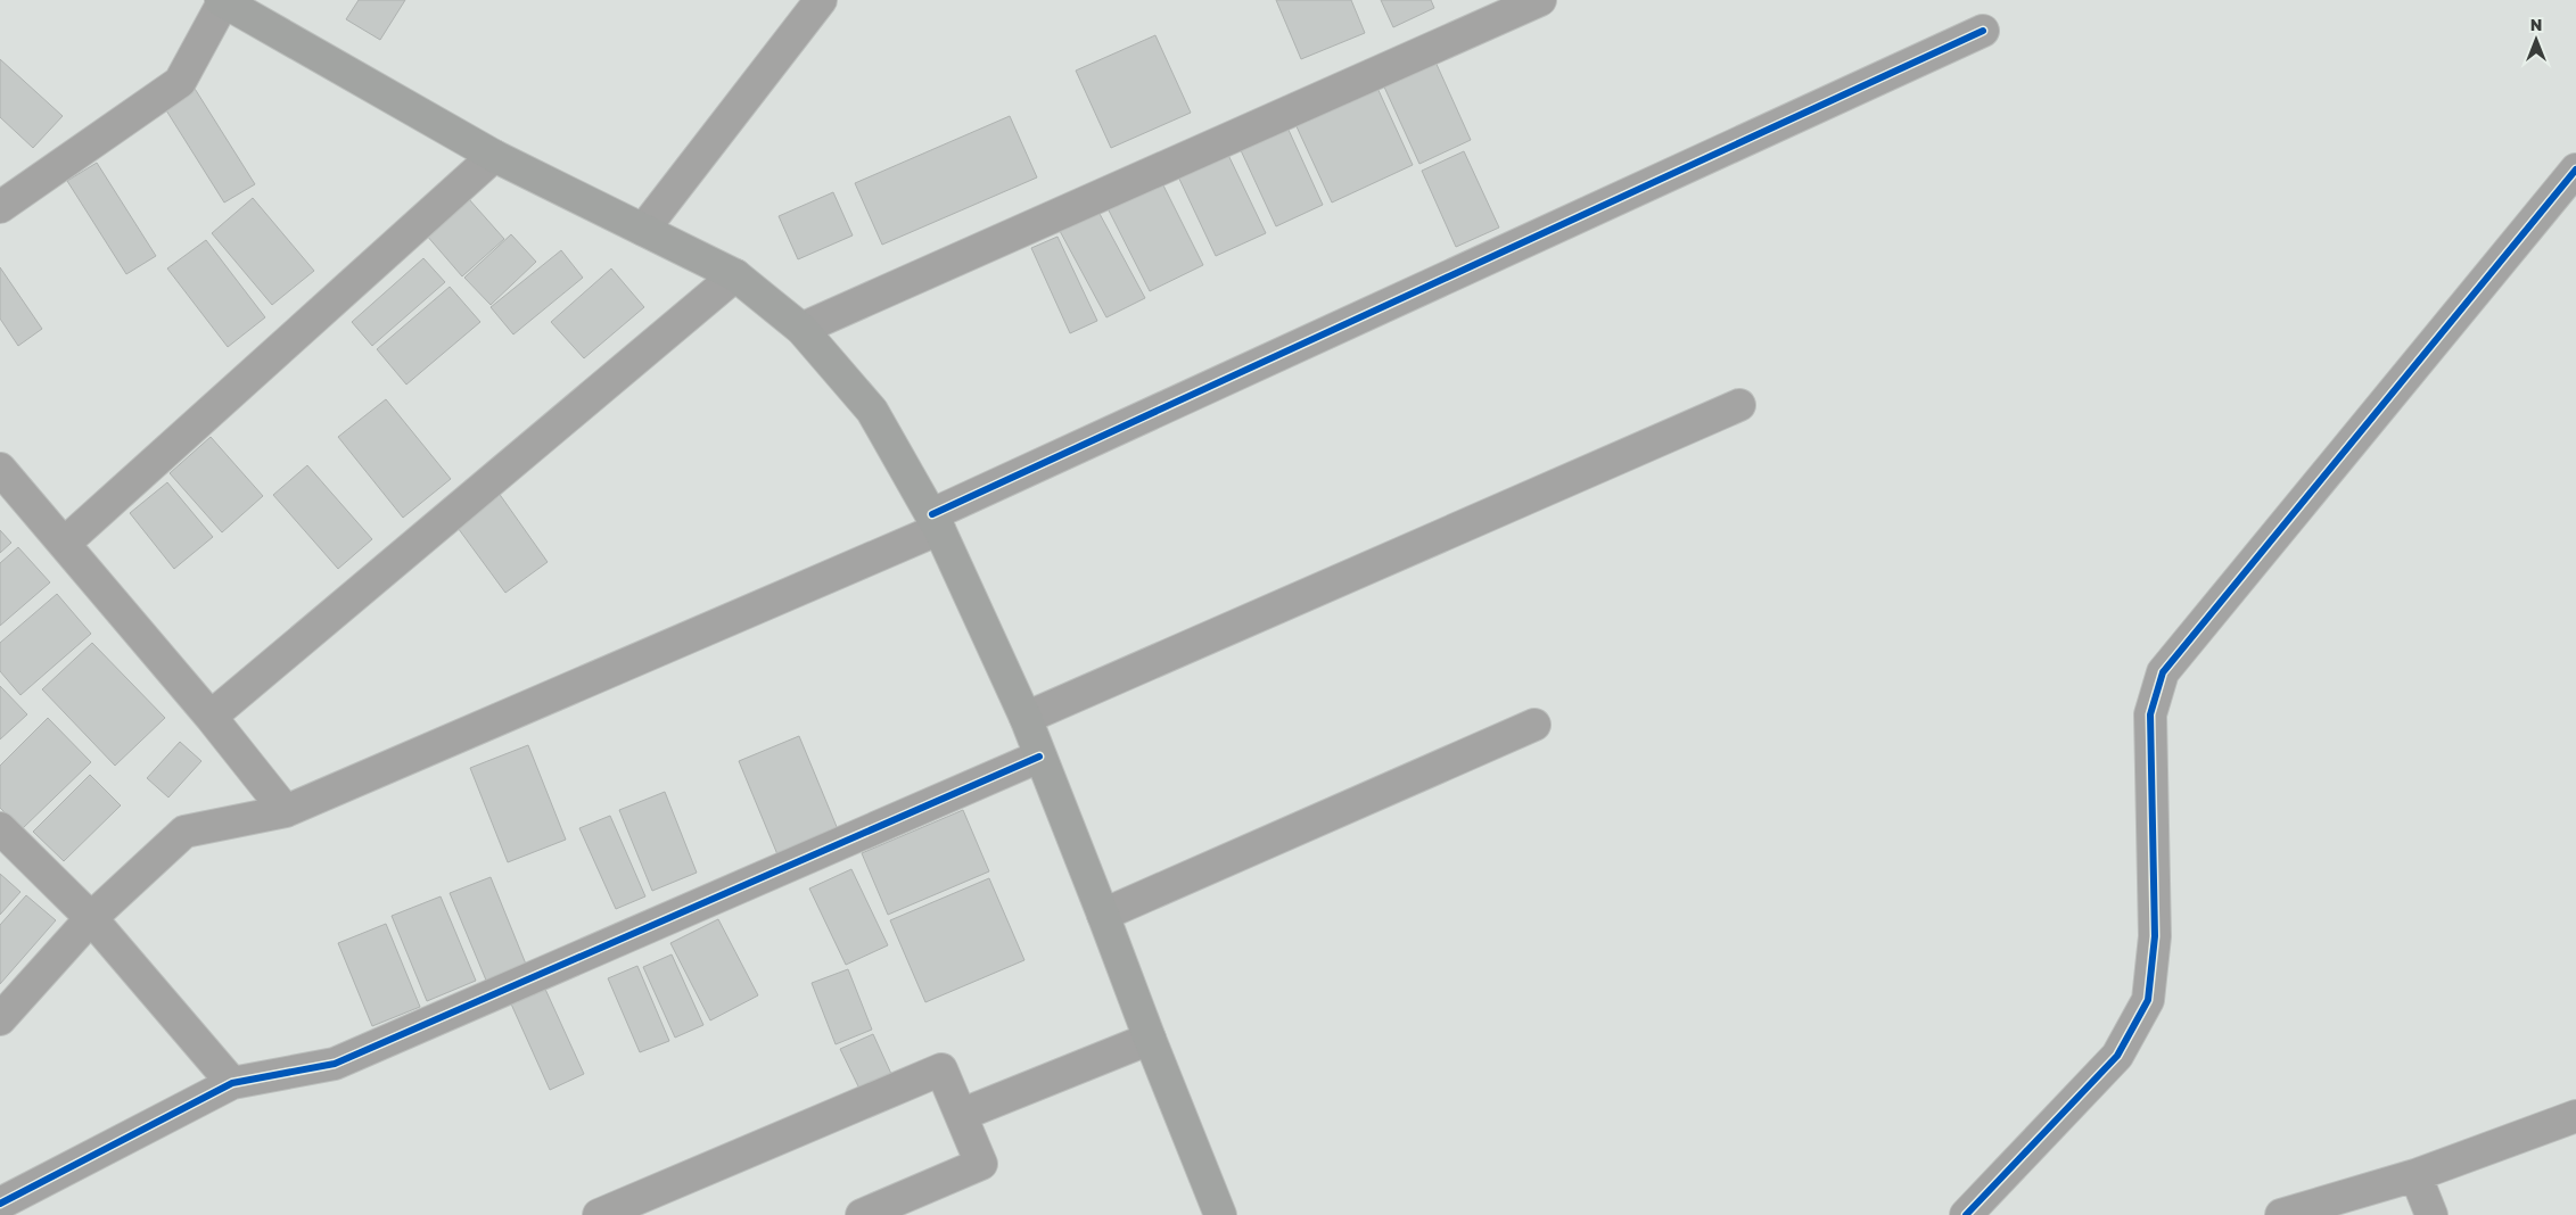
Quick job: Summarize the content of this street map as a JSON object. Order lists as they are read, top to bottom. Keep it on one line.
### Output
{"north":"top"}
